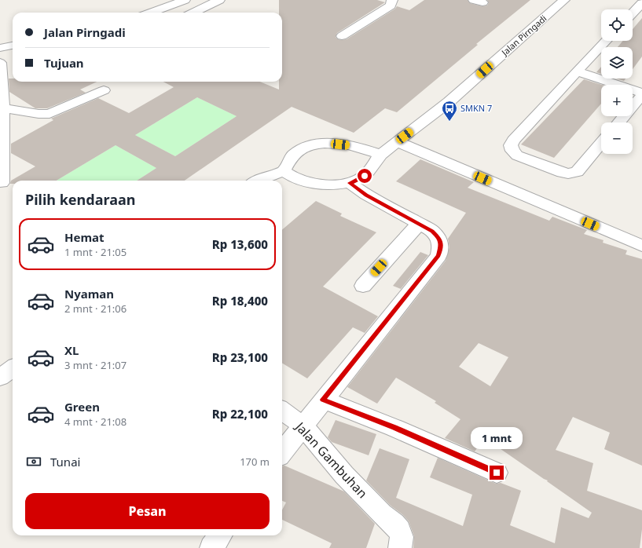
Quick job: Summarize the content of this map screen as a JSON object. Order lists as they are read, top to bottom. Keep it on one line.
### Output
{"streets":{"street":["Jalan Pirngadi","Jalan Gambuhan"]},"places":{"bus stop":["SMKN 7"]},"page":{"map_buttons":["+","−"],"banner":["Jalan Pirngadi","Tujuan"],"heading":"Pilih kendaraan","list":[{"name":"Hemat","note":"1 mnt · 21:05","value":"Rp 13,600"},{"name":"Nyaman","note":"2 mnt · 21:06","value":"Rp 18,400"},{"name":"XL","note":"3 mnt · 21:07","value":"Rp 23,100"},{"name":"Green","note":"4 mnt · 21:08","value":"Rp 22,100"}],"bubble":"1 mnt","pay":["Tunai","170 m"],"buttons":"Pesan"}}
